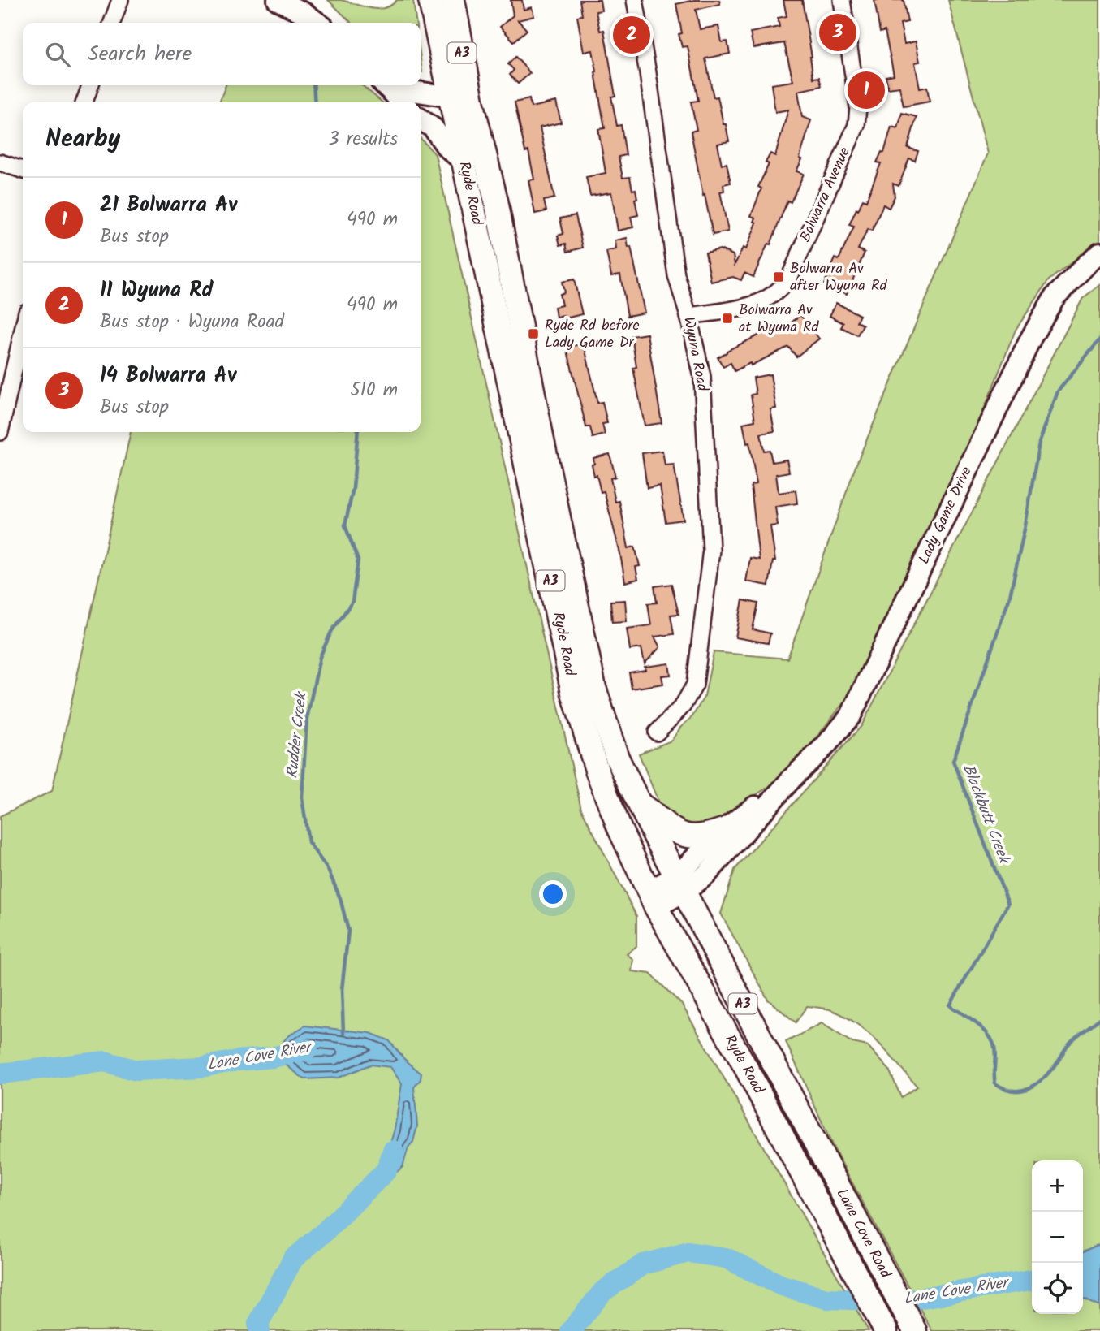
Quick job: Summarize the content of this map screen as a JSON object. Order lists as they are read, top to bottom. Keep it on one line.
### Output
{"streets":{"highway":["A3","Ryde Road","Lane Cove Road"],"main road":["Lady Game Drive"],"street":["Bolwarra Avenue","Wyuna Road"]},"crossings":[["Ryde Road","Lady Game Drive"],["Ryde Road","Lane Cove Road"],["Bolwarra Avenue","Wyuna Road"]],"water":["Rudder Creek","Blackbutt Creek","Lane Cove River"],"places":{"transit":["Bolwarra Av after Wyuna Rd","Bolwarra Av at Wyuna Rd","Ryde Rd before Lady Game Dr"]},"page":{"pins":["3","2","1"],"search":"Search here","heading":["Nearby","3 results"],"list":[{"mark":"1","name":"21 Bolwarra Av","note":"Bus stop","value":"490 m"},{"mark":"2","name":"11 Wyuna Rd","note":"Bus stop · Wyuna Road","value":"490 m"},{"mark":"3","name":"14 Bolwarra Av","note":"Bus stop","value":"510 m"}],"map_buttons":["+","−"]}}
